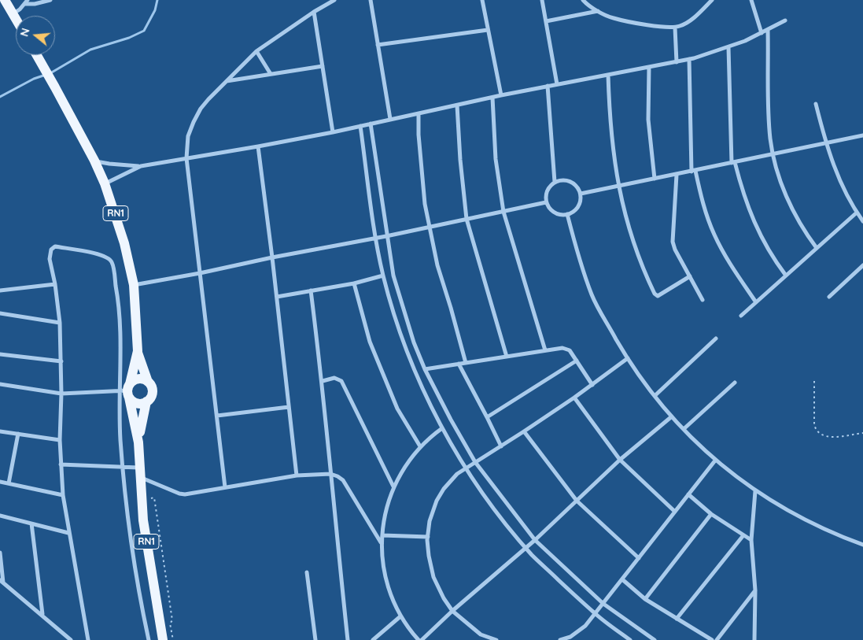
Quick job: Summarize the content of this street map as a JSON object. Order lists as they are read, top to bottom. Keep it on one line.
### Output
{"streets":{"main road":["RN1"]},"north":"left"}
